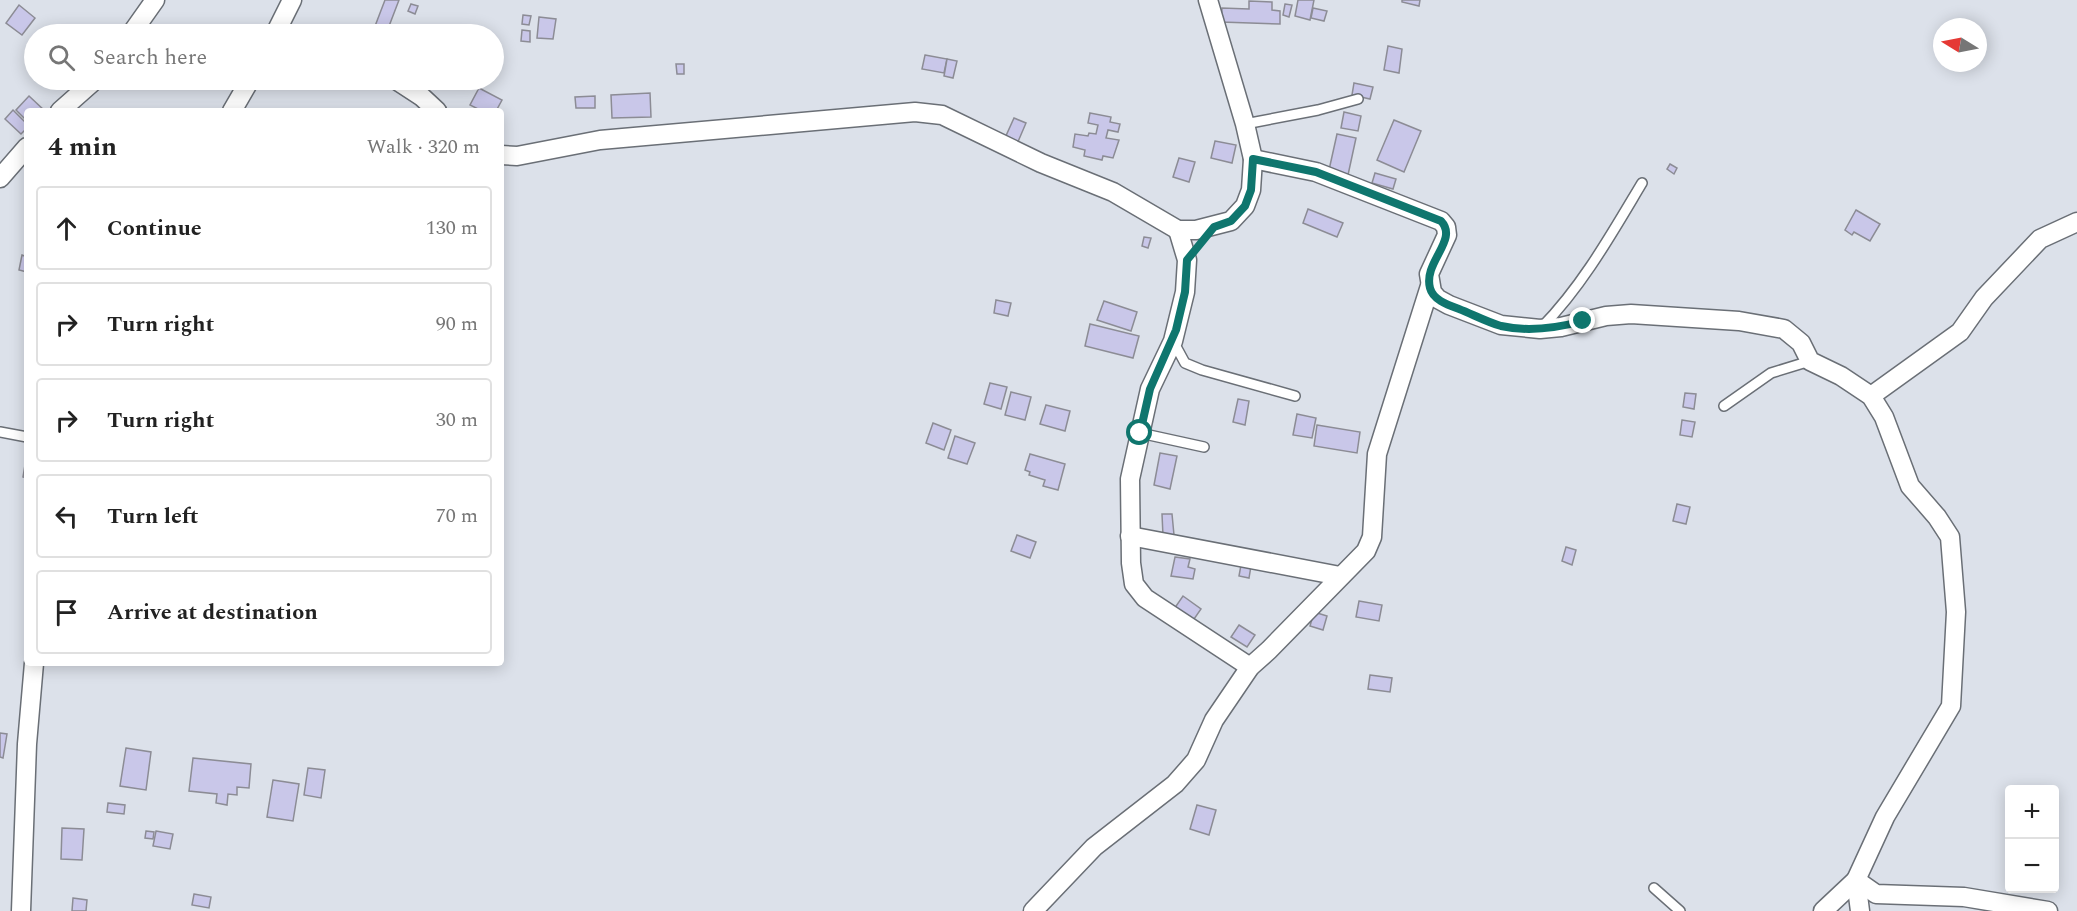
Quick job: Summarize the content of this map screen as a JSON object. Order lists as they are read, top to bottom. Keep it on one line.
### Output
{"north":"left","page":{"search":"Search here","heading":["4 min","Walk · 320 m"],"list":[["Continue","130 m"],["Turn right","90 m"],["Turn right","30 m"],["Turn left","70 m"],"Arrive at destination"],"map_buttons":["+","−"]}}
